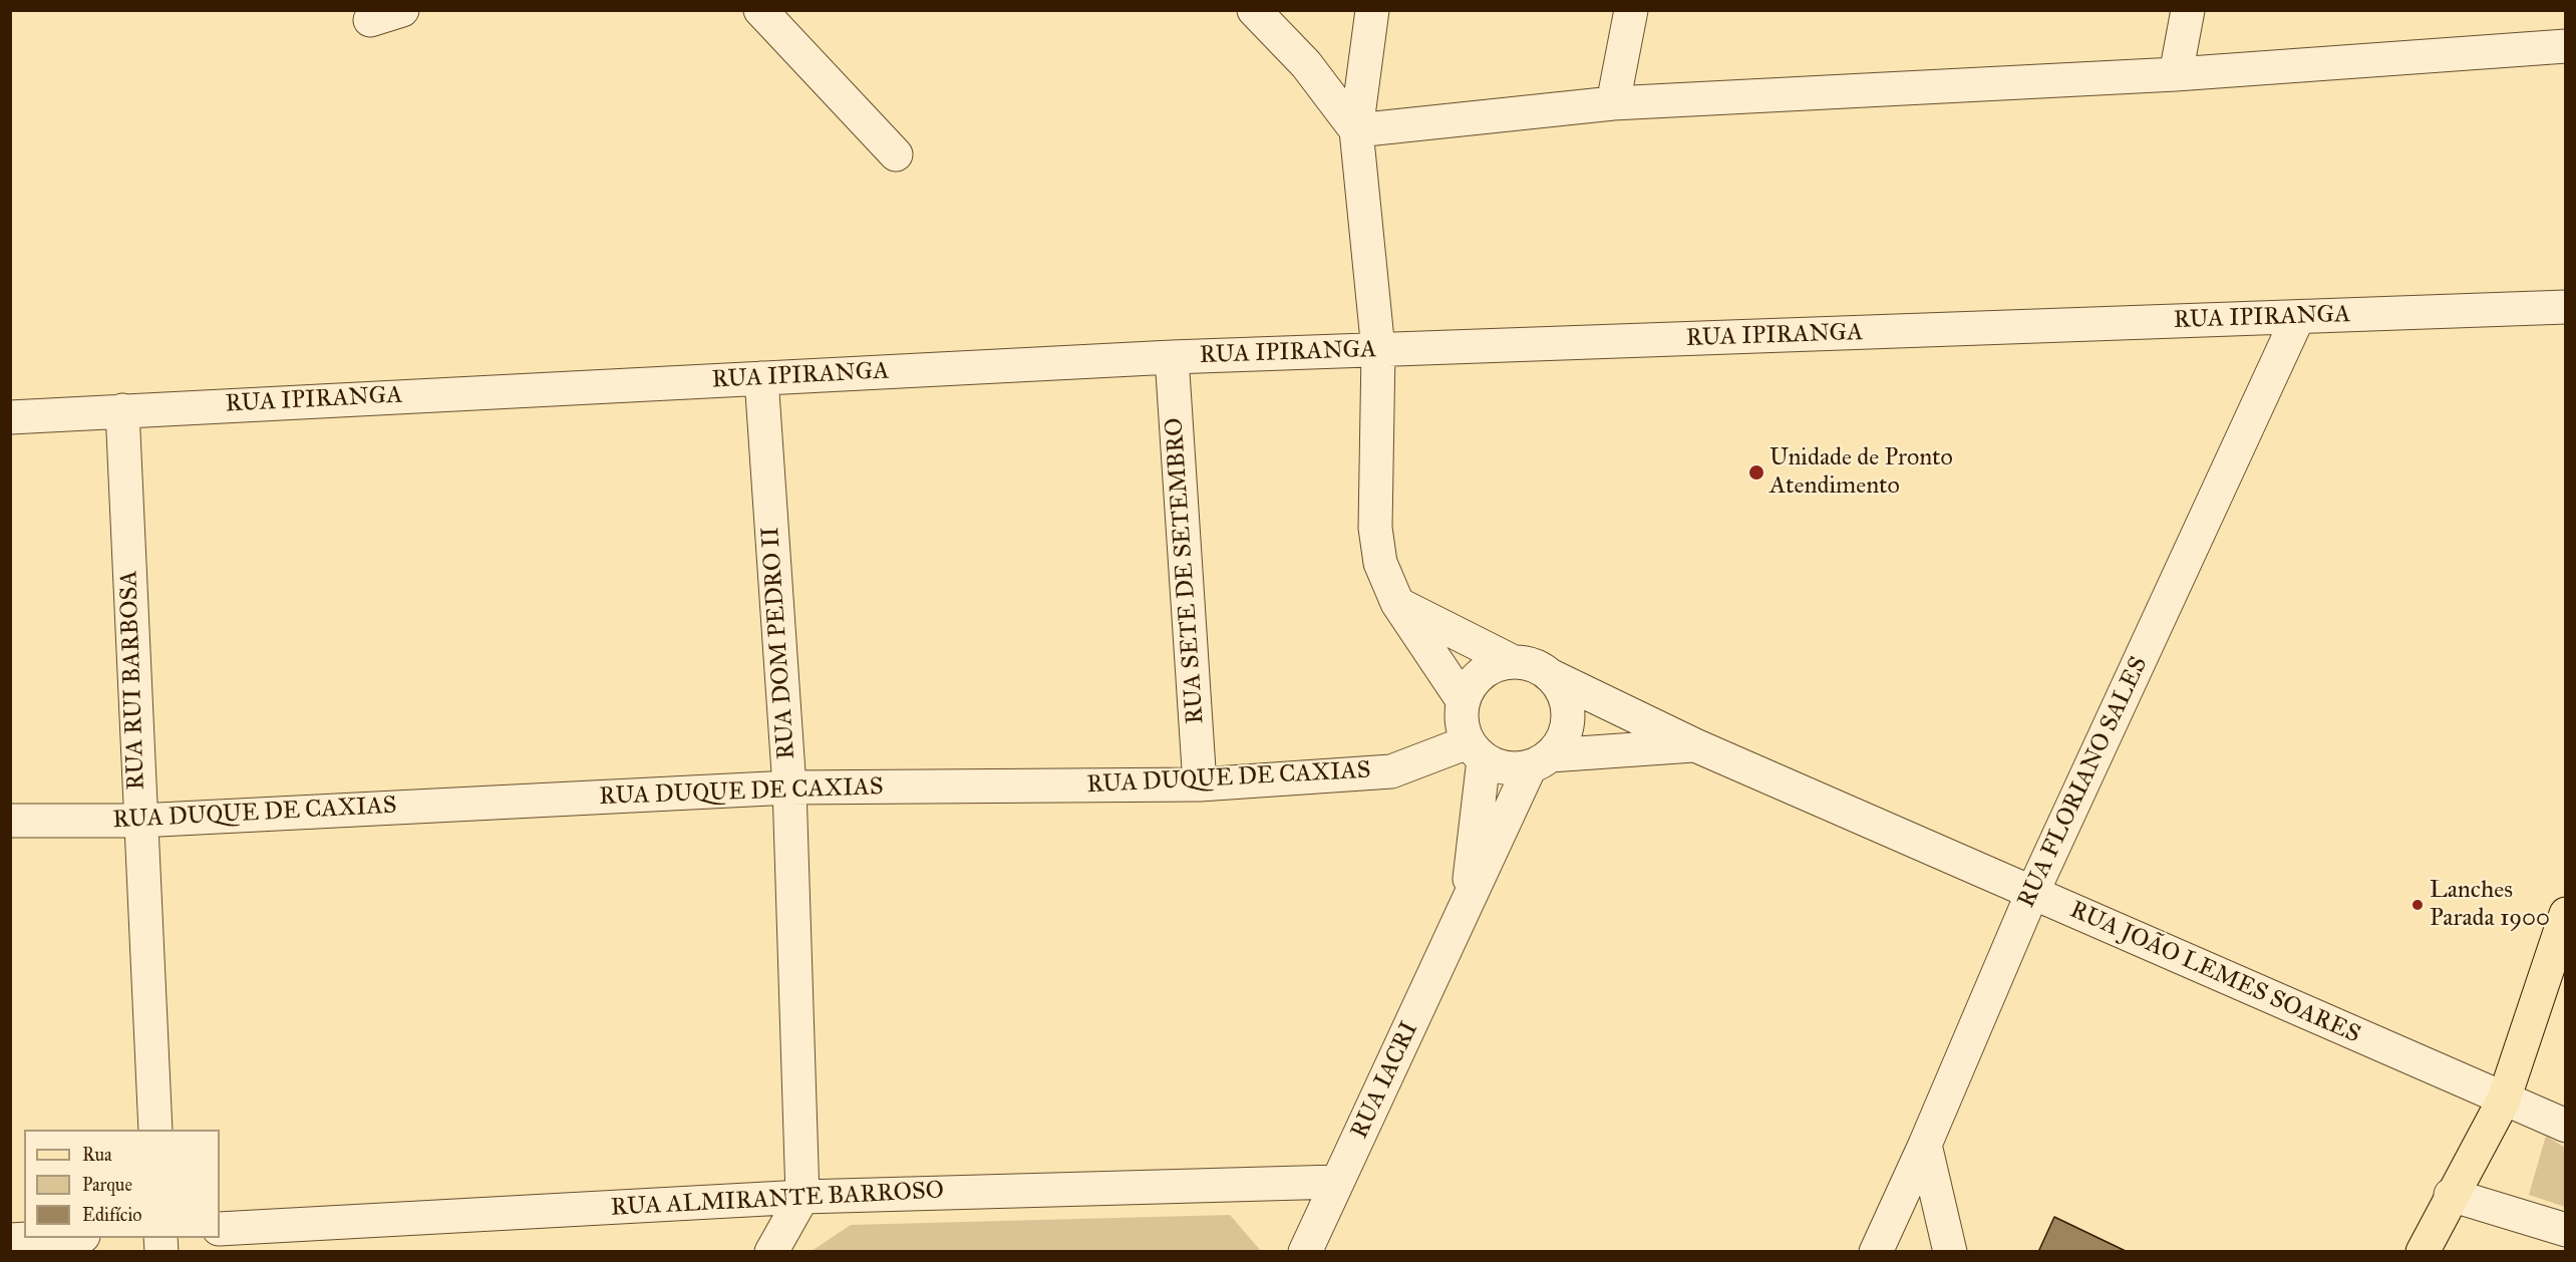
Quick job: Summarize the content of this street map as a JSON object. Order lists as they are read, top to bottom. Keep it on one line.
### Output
{"streets":{"street":["RUA IPIRANGA","RUA SETE DE SETEMBRO","RUA DOM PEDRO II","RUA RUI BARBOSA","RUA DUQUE DE CAXIAS","RUA FLORIANO SALES","RUA JOÃO LEMES SOARES","RUA IACRI","RUA ALMIRANTE BARROSO"]},"crossings":[["RUA IPIRANGA","RUA SETE DE SETEMBRO"],["RUA IPIRANGA","RUA DOM PEDRO II"],["RUA IPIRANGA","RUA RUI BARBOSA"],["RUA IPIRANGA","RUA FLORIANO SALES"],["RUA SETE DE SETEMBRO","RUA DUQUE DE CAXIAS"],["RUA DOM PEDRO II","RUA DUQUE DE CAXIAS"],["RUA DOM PEDRO II","RUA ALMIRANTE BARROSO"],["RUA RUI BARBOSA","RUA DUQUE DE CAXIAS"],["RUA DUQUE DE CAXIAS","RUA JOÃO LEMES SOARES"],["RUA DUQUE DE CAXIAS","RUA IACRI"],["RUA FLORIANO SALES","RUA JOÃO LEMES SOARES"],["RUA JOÃO LEMES SOARES","RUA IACRI"],["RUA IACRI","RUA ALMIRANTE BARROSO"]],"places":["Unidade de Pronto Atendimento","Lanches Parada 1900"],"legend":["Rua","Parque","Edifício"]}
